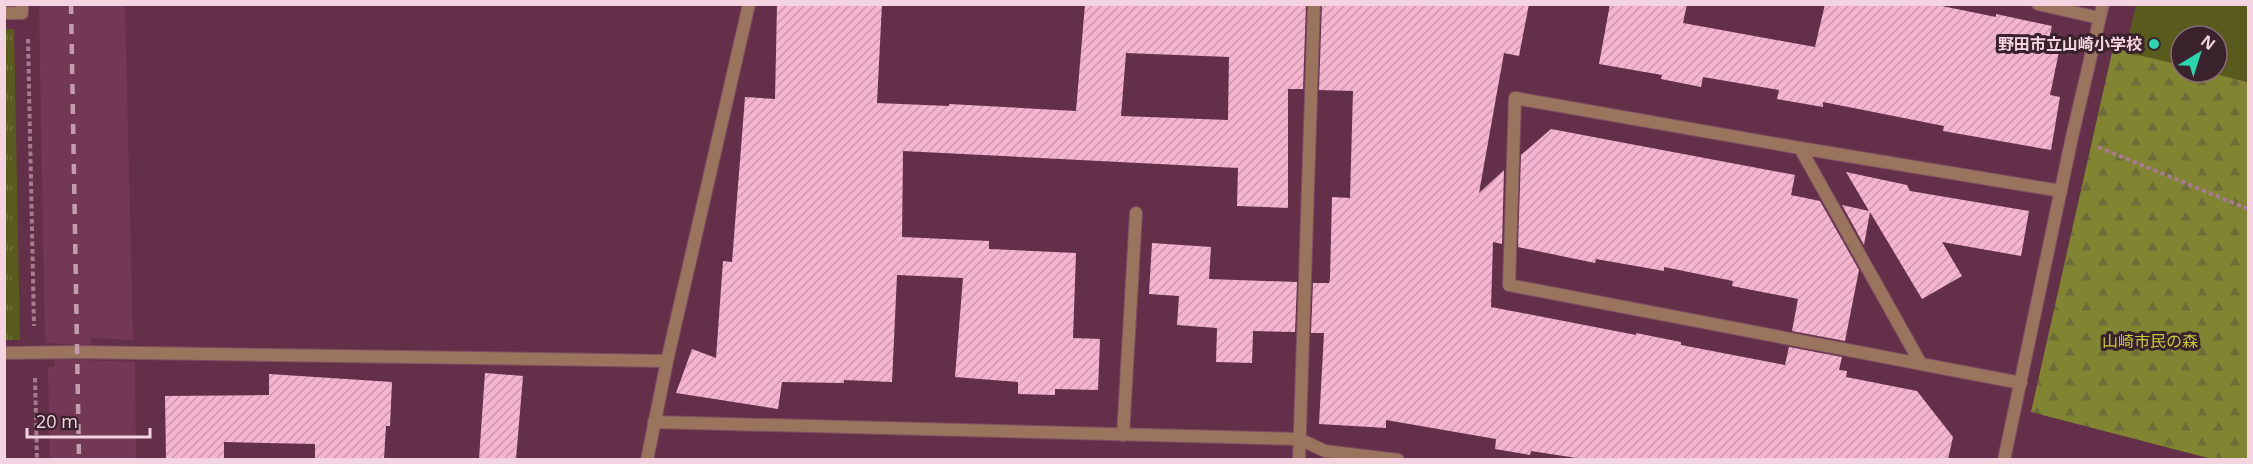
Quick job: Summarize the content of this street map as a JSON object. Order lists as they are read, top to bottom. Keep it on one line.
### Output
{"parks":["山崎市民の森"],"places":["野田市立山崎小学校"],"scale_bar":"20 m","north":"top right"}
